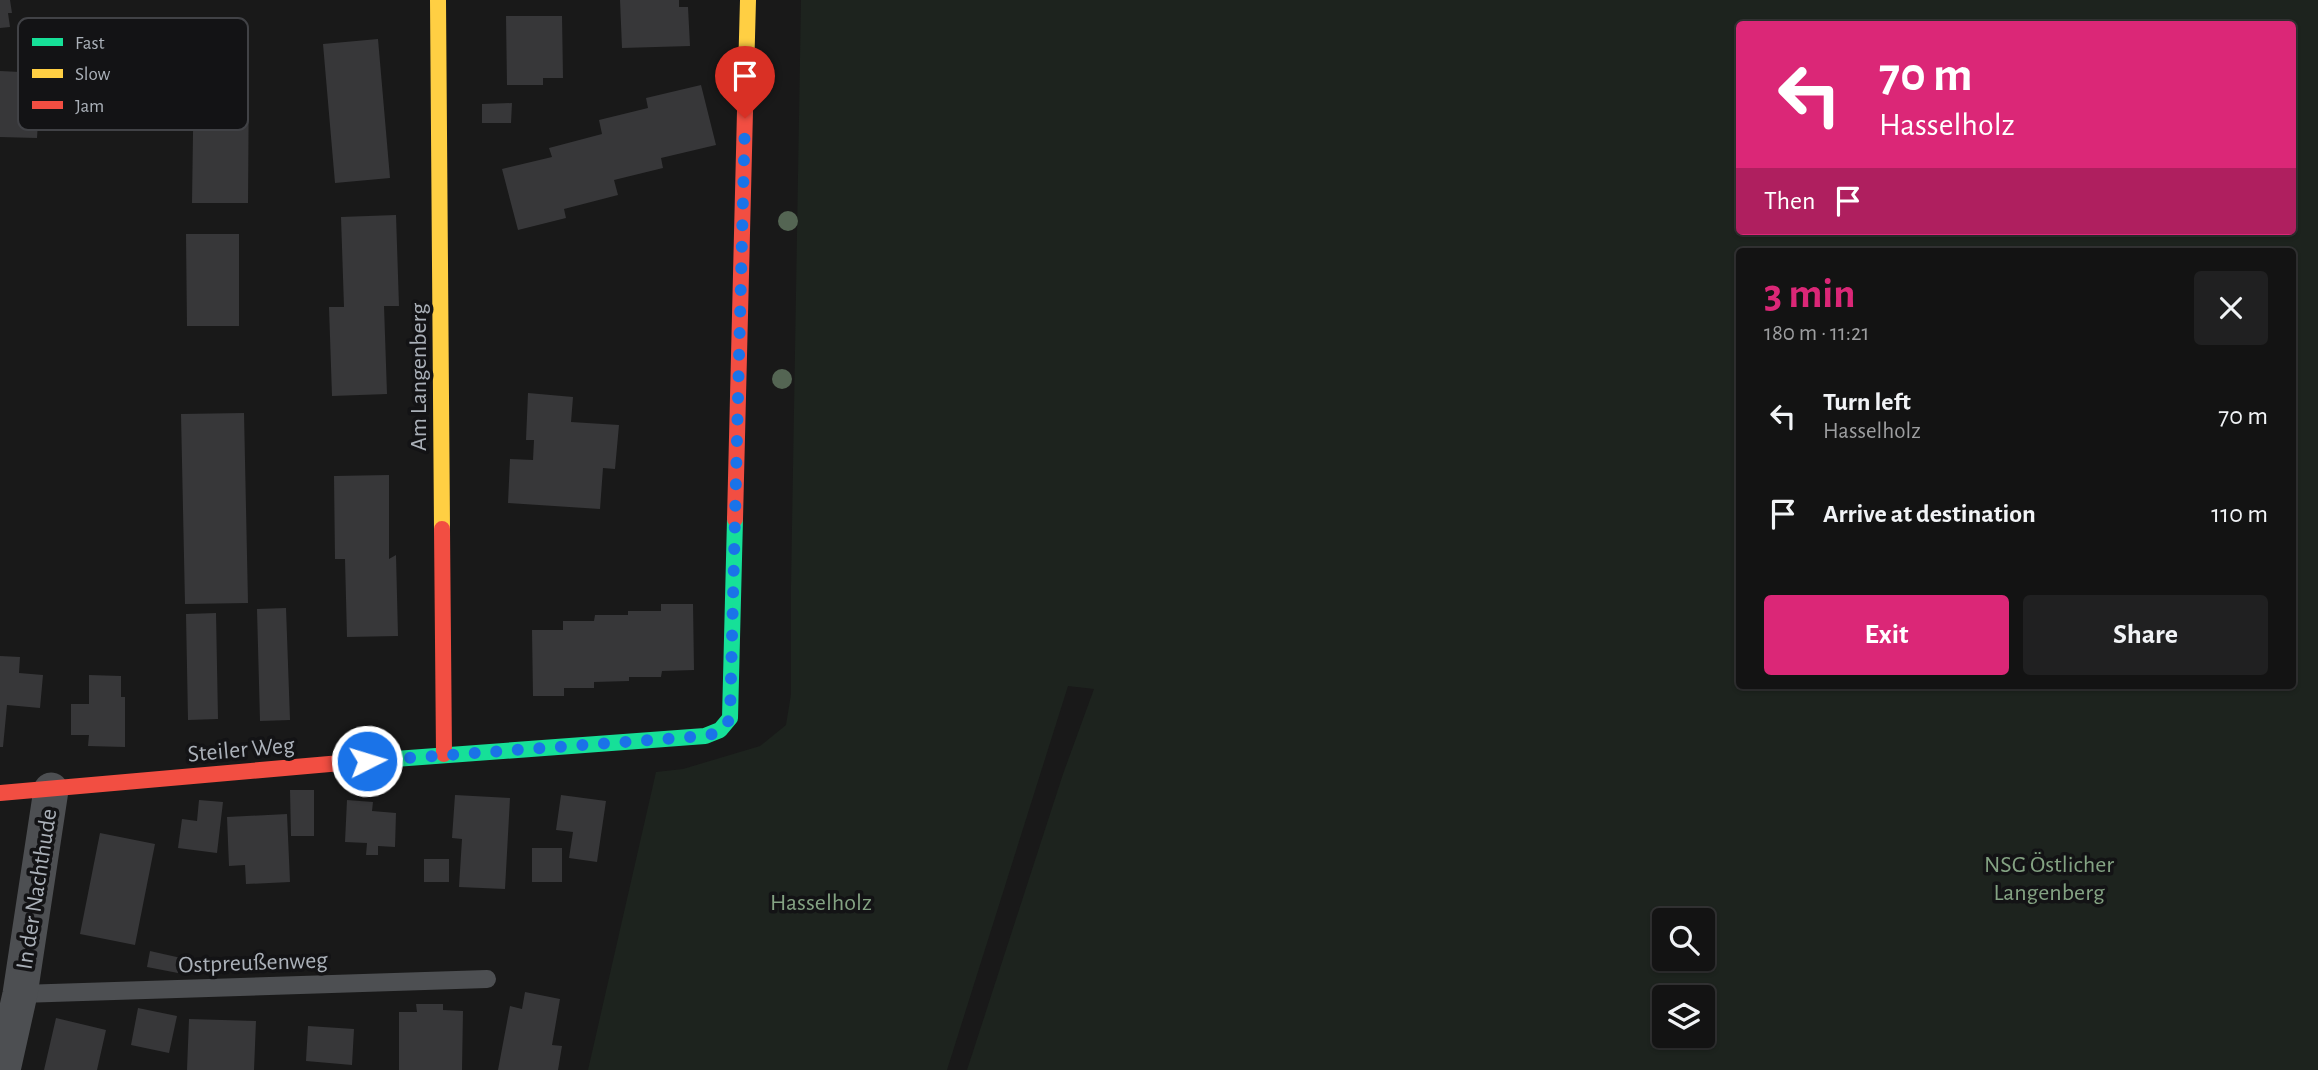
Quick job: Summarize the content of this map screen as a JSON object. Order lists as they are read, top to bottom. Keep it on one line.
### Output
{"streets":{"street":["Am Langenberg","Steiler Weg","In der Nachthude"],"lane":["Ostpreußenweg"]},"crossings":[["Am Langenberg","Steiler Weg"],["Steiler Weg","In der Nachthude"],["In der Nachthude","Ostpreußenweg"]],"parks":["NSG Östlicher Langenberg","Hasselholz"],"legend":["Fast","Slow","Jam"],"page":{"turn":["70 m","Hasselholz"],"then":"Then","heading":["3 min","180 m · 11:21"],"list":[{"name":"Turn left","note":"Hasselholz","value":"70 m"},{"name":"Arrive at destination","value":"110 m"}],"buttons":["Exit","Share"]}}
